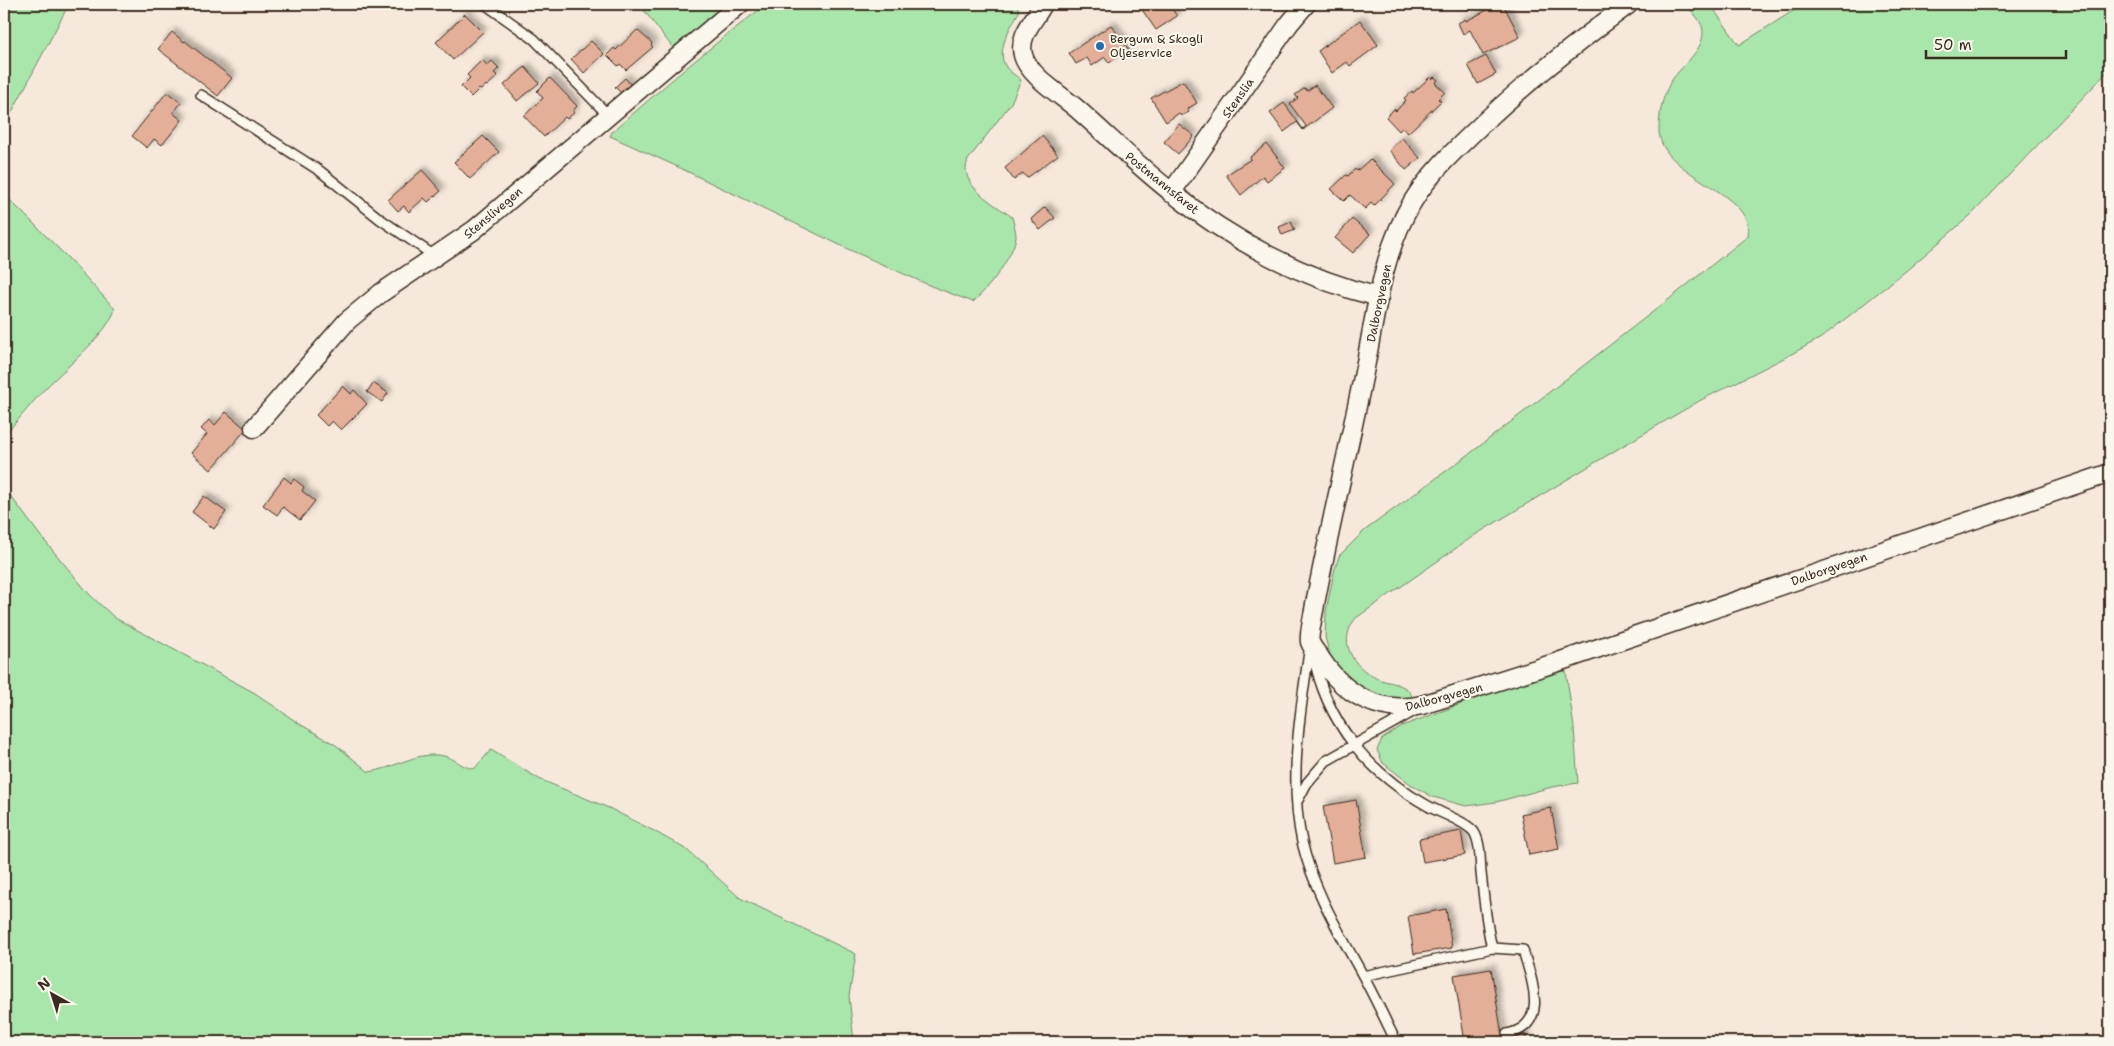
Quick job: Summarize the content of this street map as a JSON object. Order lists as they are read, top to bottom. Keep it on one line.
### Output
{"streets":{"street":["Stenslia","Postmannsfaret","Stenslivegen","Dalborgvegen"]},"crossings":[["Stenslia","Postmannsfaret"],["Postmannsfaret","Dalborgvegen"]],"places":["Bergum & Skogli Oljeservice"],"scale_bar":"50 m","north":"top left"}
